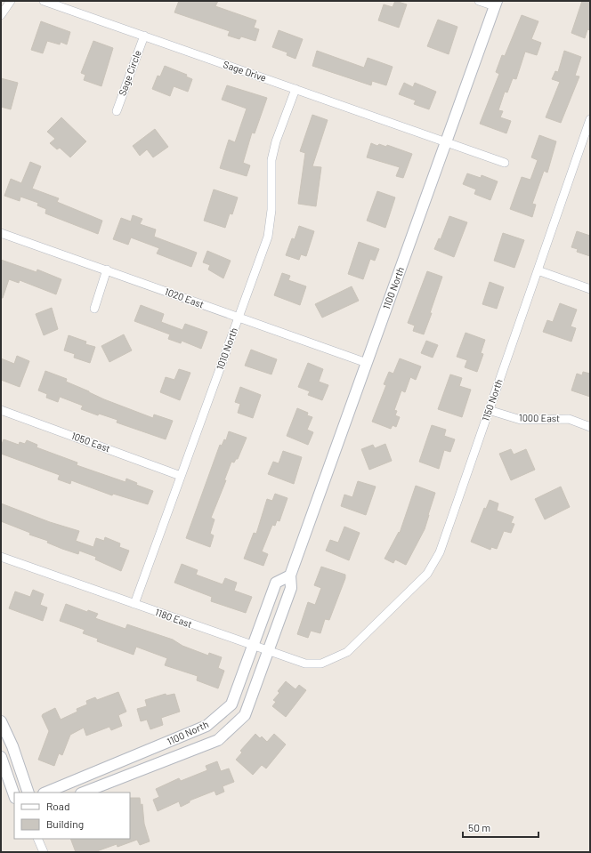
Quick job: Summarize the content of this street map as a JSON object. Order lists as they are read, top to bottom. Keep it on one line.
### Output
{"streets":{"street":["Sage Drive","Sage Circle","1100 North","1020 East","1010 North","1150 North","1000 East","1050 East","1180 East"]},"crossings":[["Sage Drive","Sage Circle"],["Sage Drive","1100 North"],["Sage Drive","1010 North"],["1100 North","1020 East"],["1100 North","1180 East"],["1020 East","1010 North"],["1010 North","1050 East"],["1010 North","1180 East"],["1150 North","1000 East"],["1150 North","1180 East"]],"legend":["Road","Building"],"scale_bar":"50 m"}
